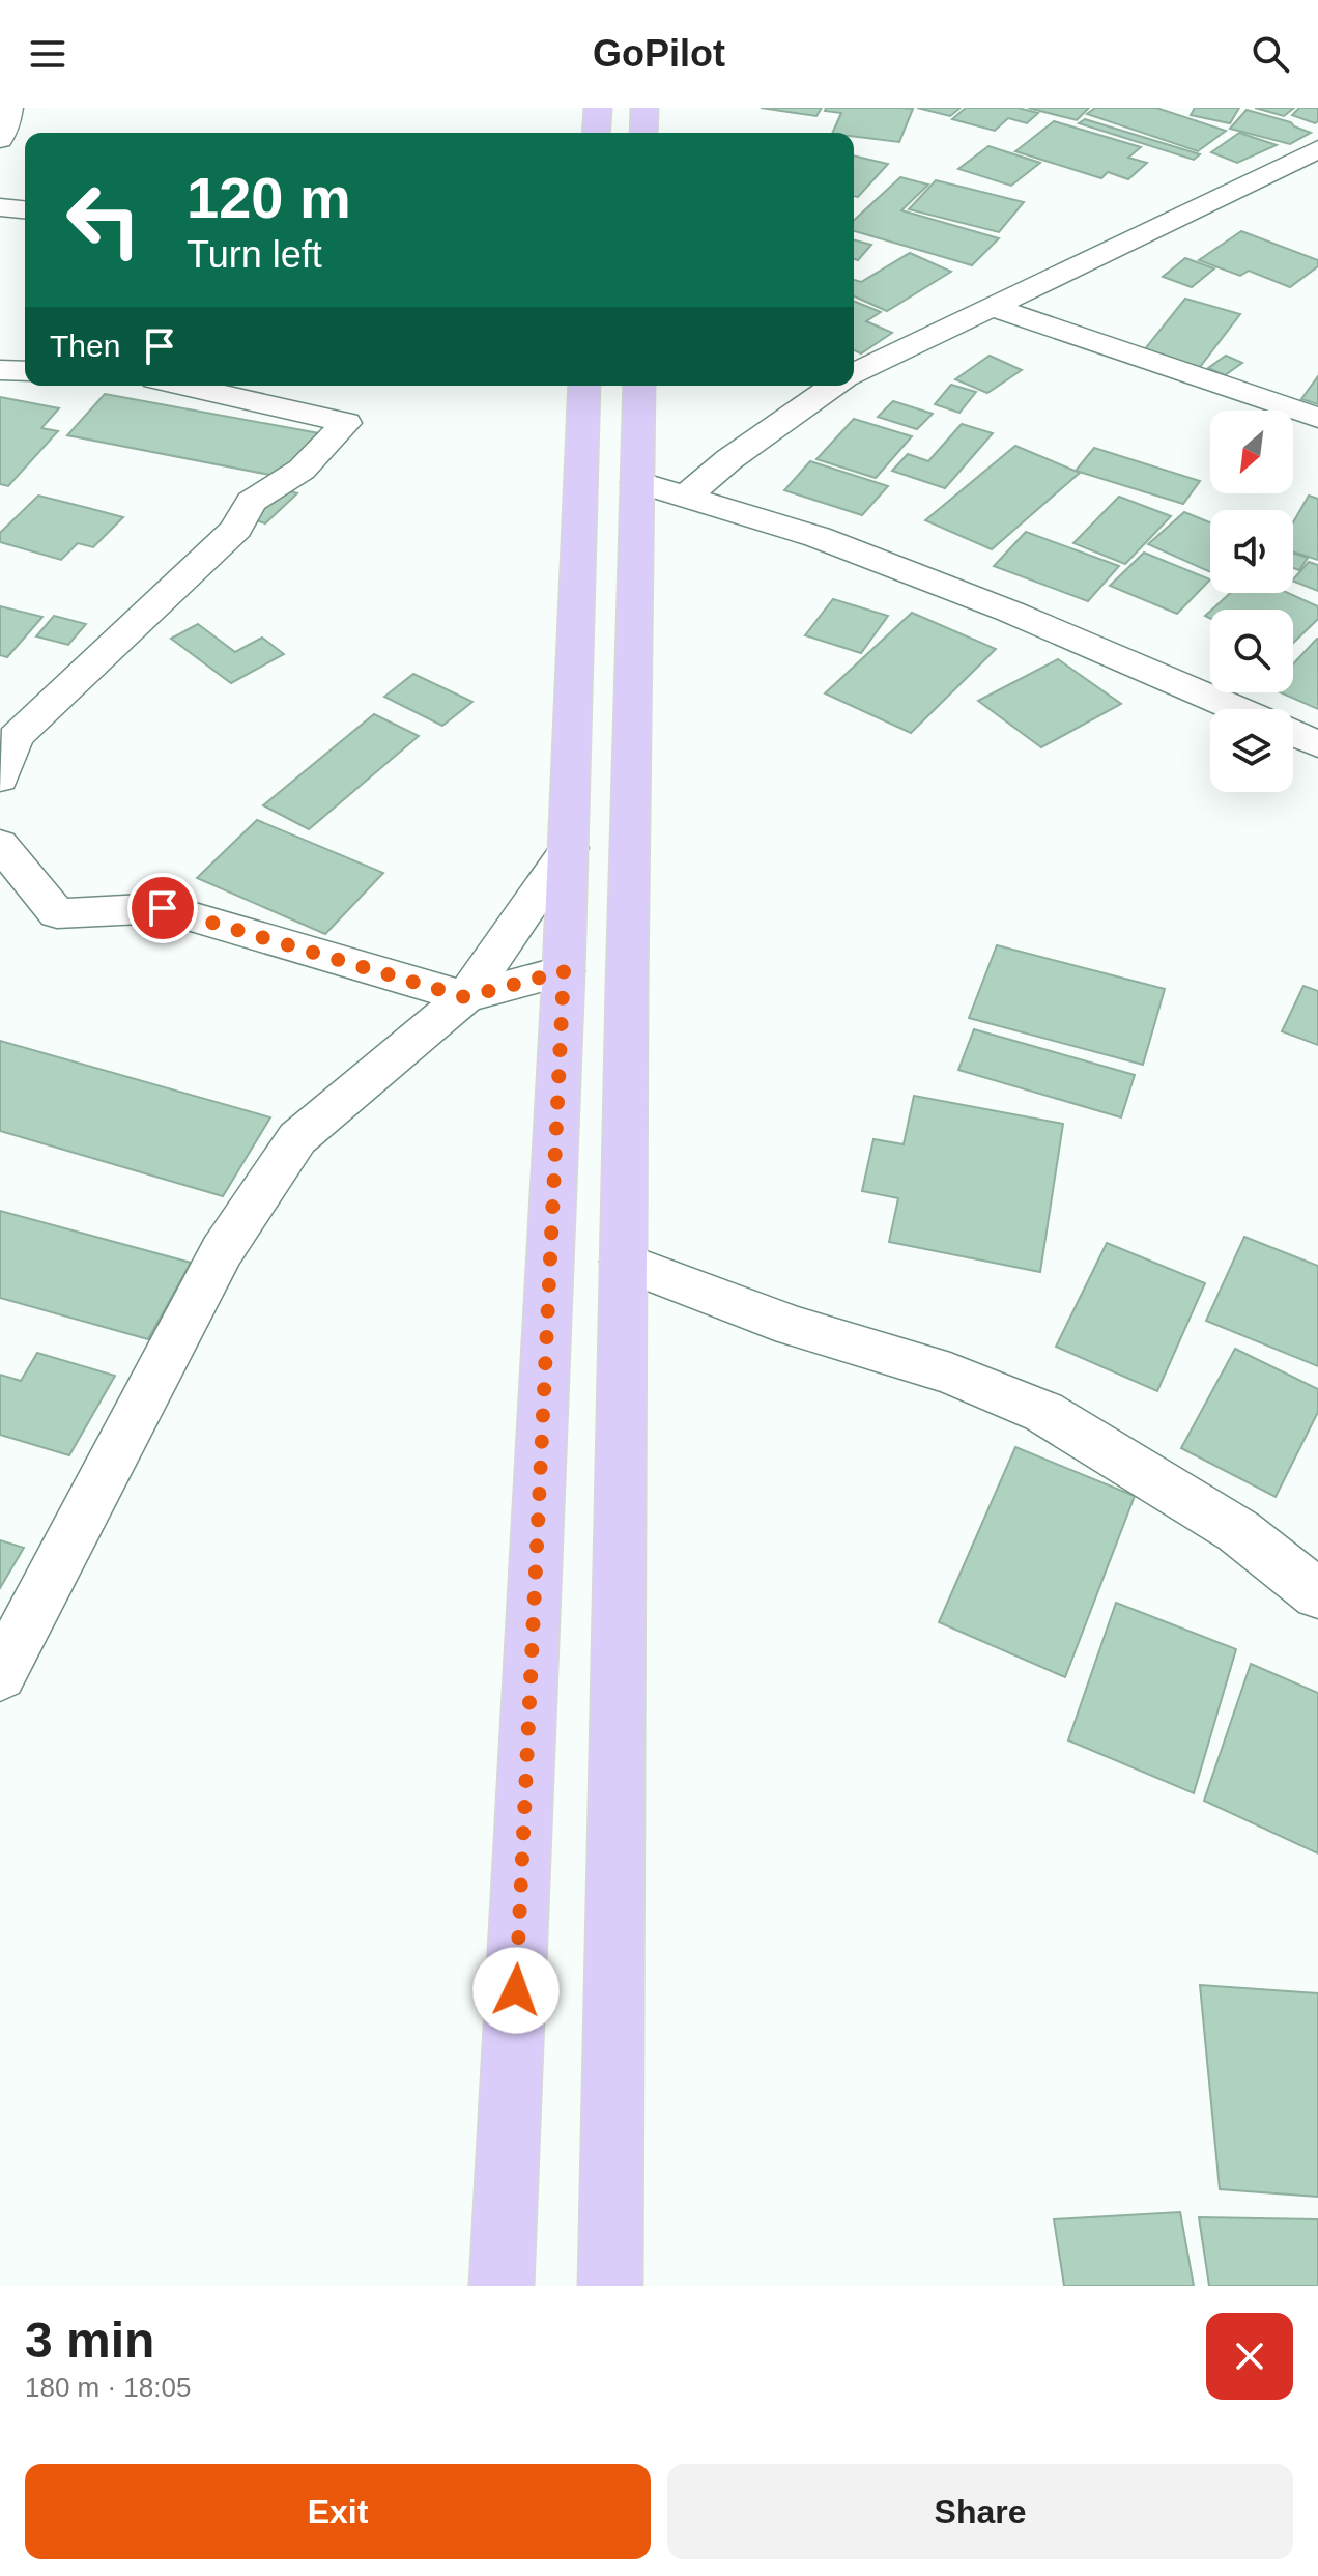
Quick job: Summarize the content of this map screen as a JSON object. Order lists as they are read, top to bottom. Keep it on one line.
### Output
{"north":"bottom left","page":{"header":"GoPilot","turn":["120 m","Turn left"],"then":"Then","heading":["3 min","180 m · 18:05"],"buttons":["Exit","Share"]}}
